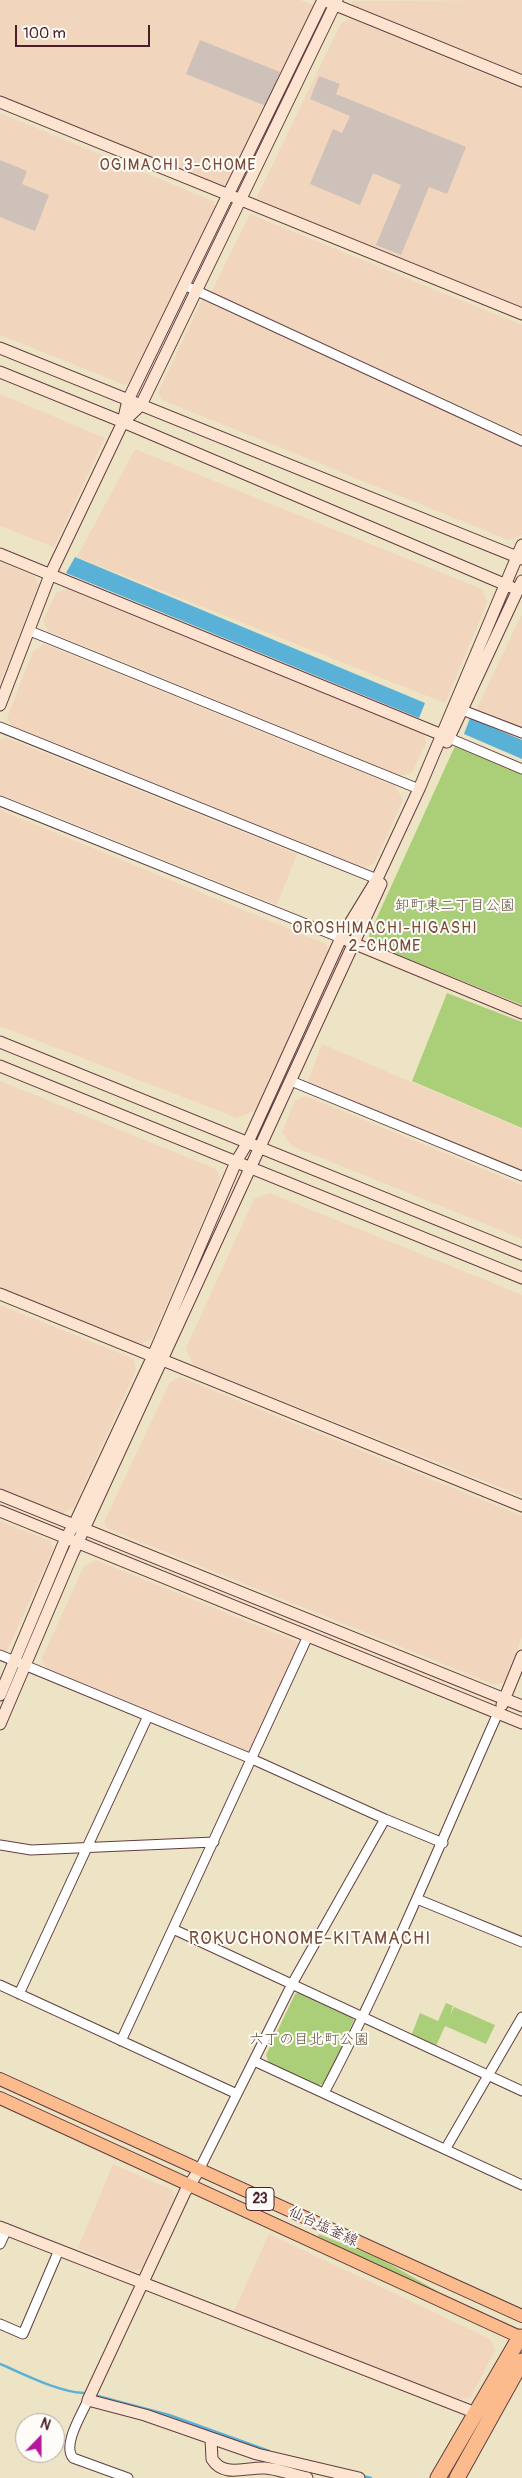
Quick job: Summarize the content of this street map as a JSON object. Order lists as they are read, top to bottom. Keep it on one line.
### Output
{"streets":{"main road":["23","仙台塩釜線"]},"districts":["OGIMACHI 3-CHOME","OROSHIMACHI-HIGASHI 2-CHOME","ROKUCHONOME-KITAMACHI"],"parks":["卸町東二丁目公園","六丁の目北町公園"],"scale_bar":"100 m","north":"top"}
